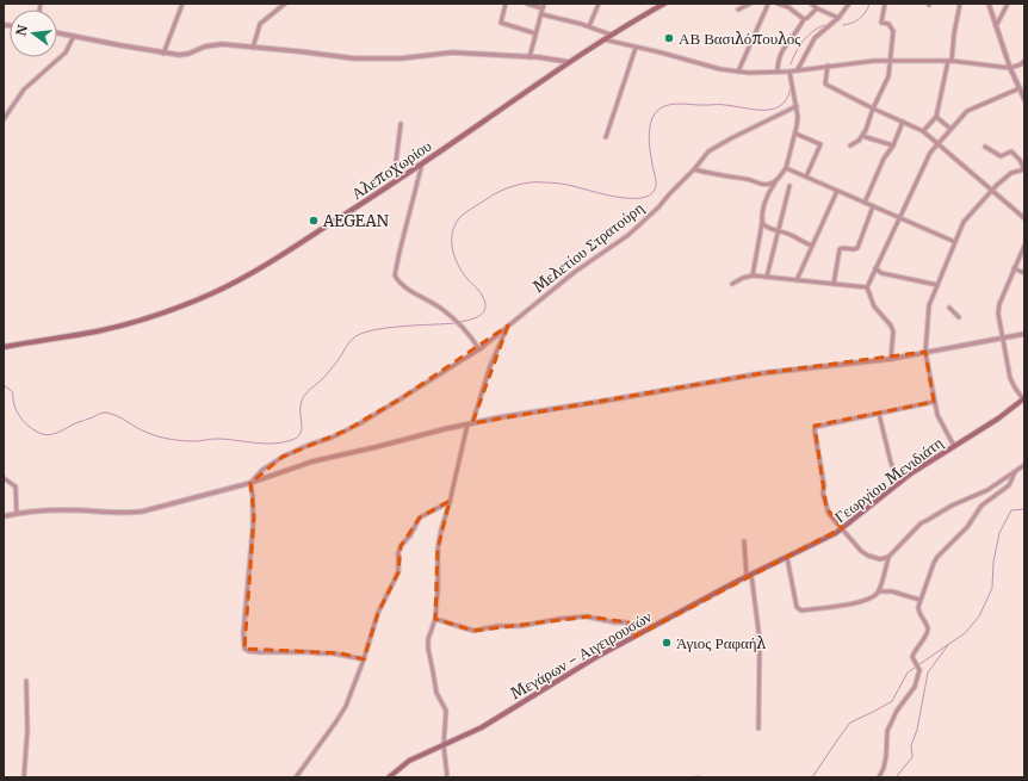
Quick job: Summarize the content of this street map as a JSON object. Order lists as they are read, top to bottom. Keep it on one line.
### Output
{"streets":{"main road":["Αλεποχωρίου","Γεωργίου Μενιδιάτη","Μεγάρων - Αιγειρουσών"],"street":["Μελετίου Στρατούρη"]},"crossings":[["Γεωργίου Μενιδιάτη","Μεγάρων - Αιγειρουσών"]],"places":["ΑΒ Βασιλόπουλος","AEGEAN","Άγιος Ραφαήλ"],"north":"left"}
